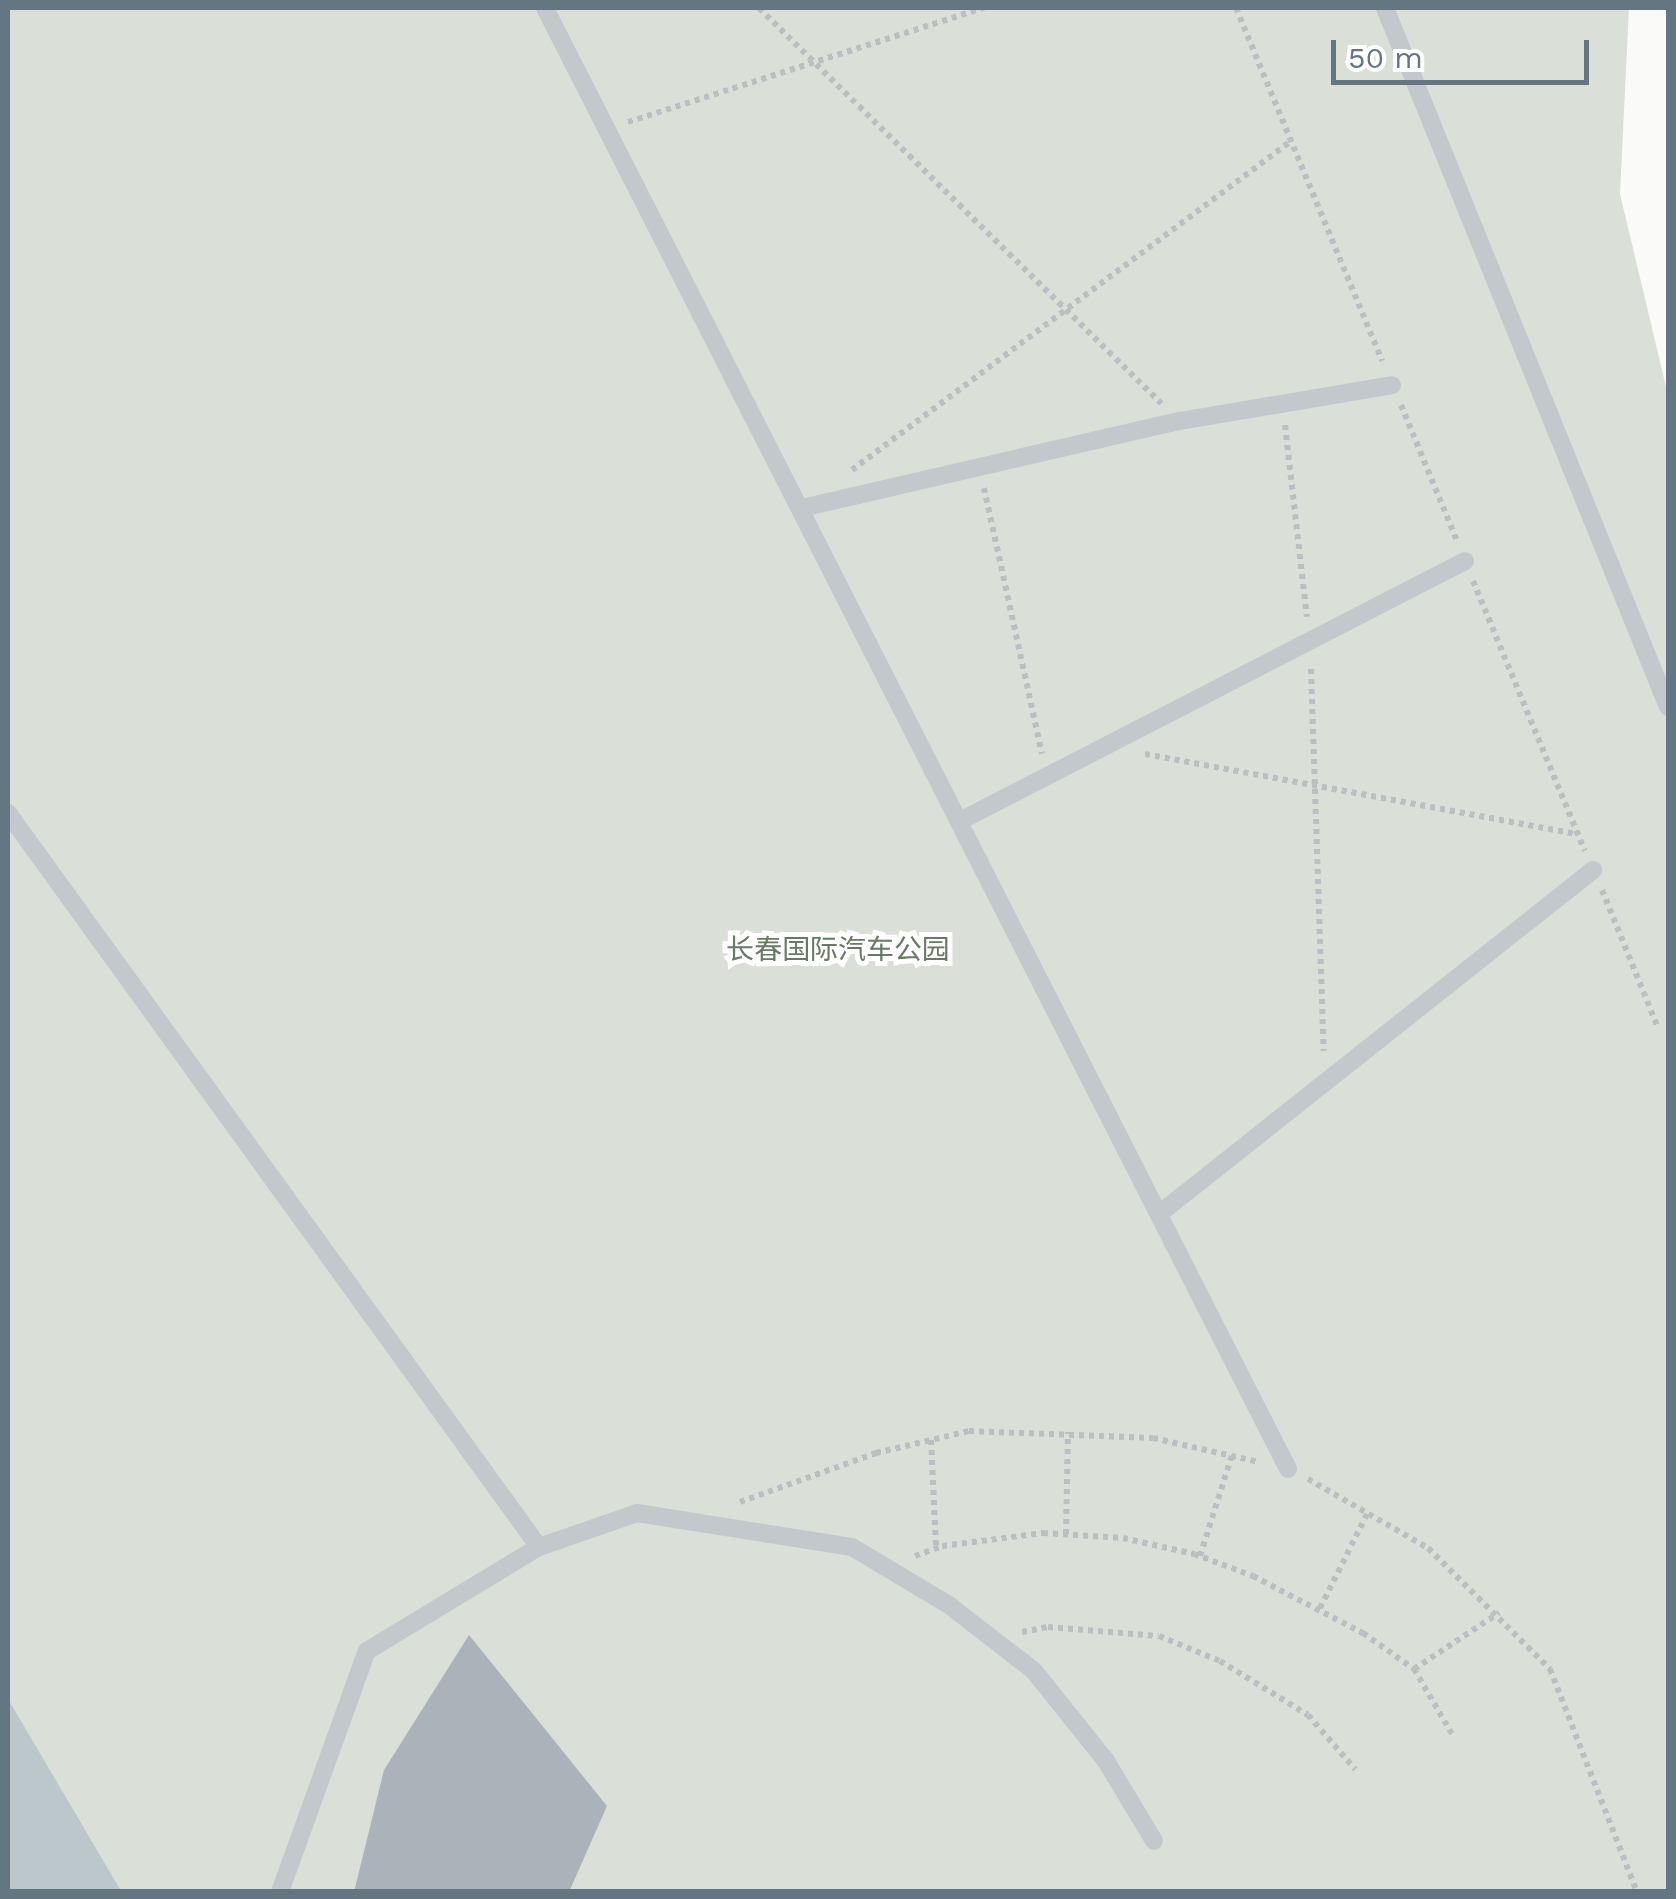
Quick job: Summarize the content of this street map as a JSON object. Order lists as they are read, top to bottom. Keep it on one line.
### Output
{"parks":["长春国际汽车公园"],"scale_bar":"50 m"}
